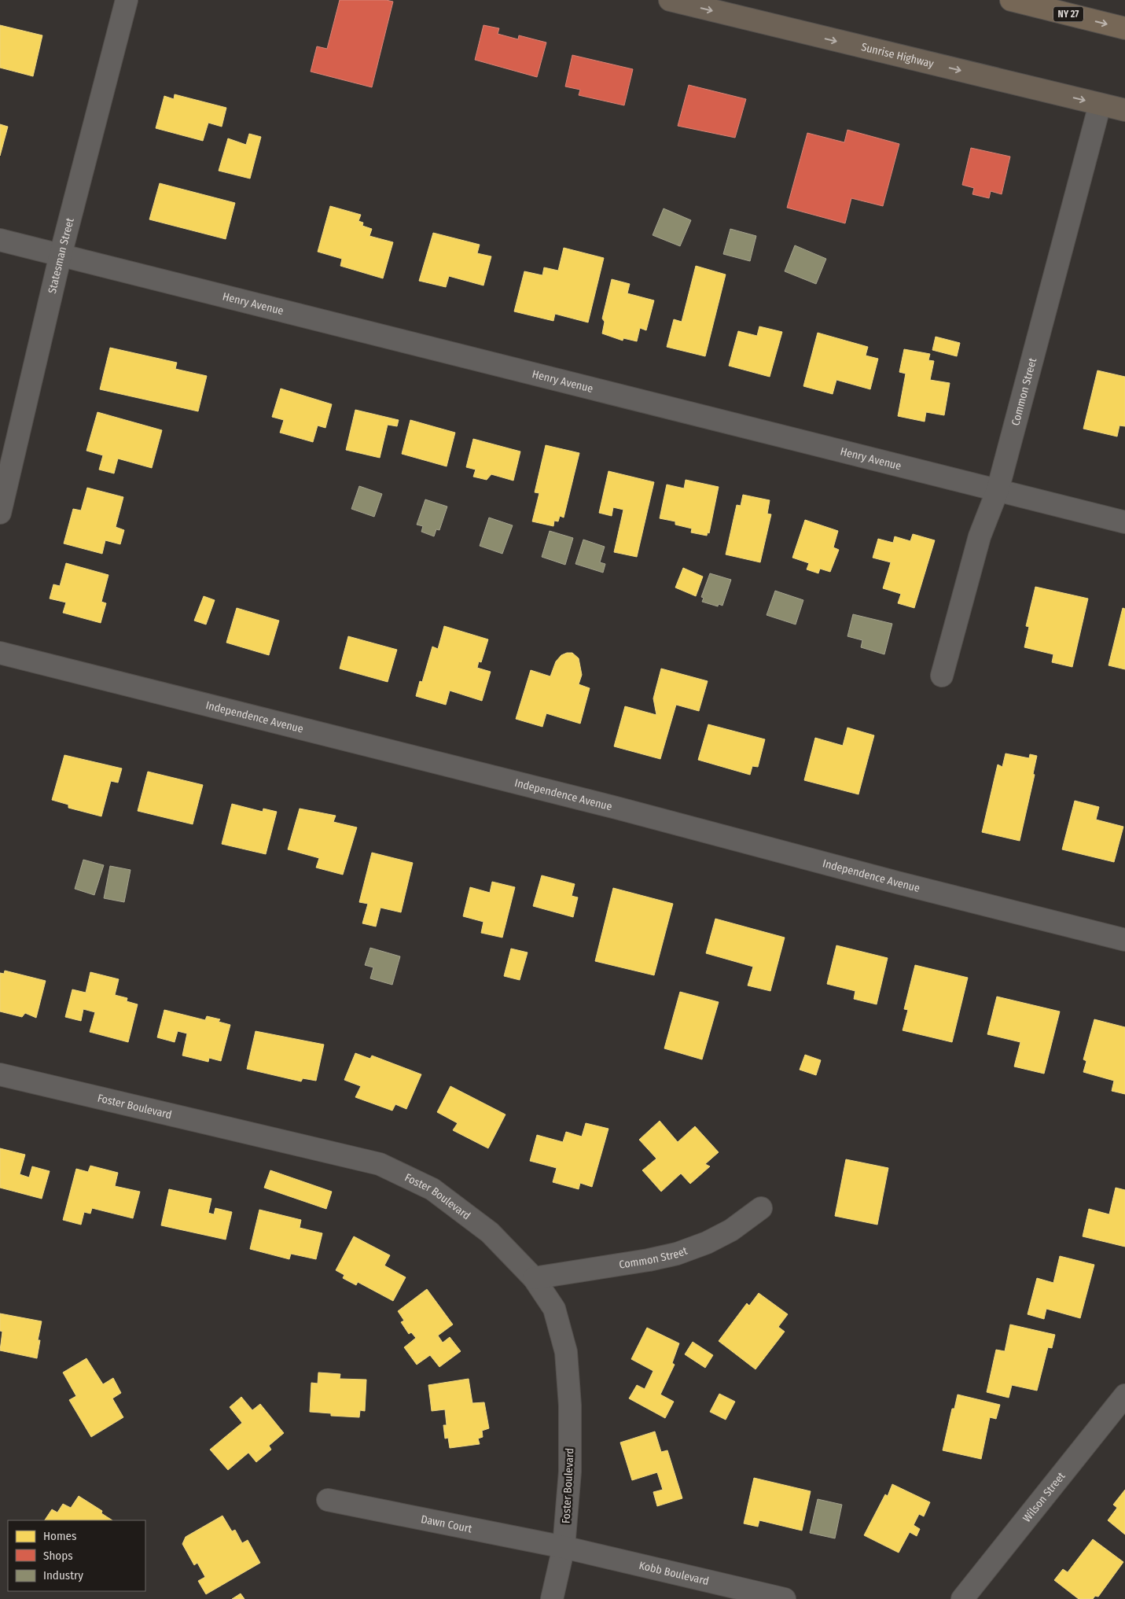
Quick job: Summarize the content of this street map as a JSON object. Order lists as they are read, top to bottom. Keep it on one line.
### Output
{"streets":{"highway":["NY 27"],"main road":["Sunrise Highway"],"street":["Statesman Street","Henry Avenue","Common Street","Independence Avenue","Foster Boulevard","Wilson Street","Dawn Court","Kobb Boulevard"]},"crossings":[["Sunrise Highway","Common Street"],["Statesman Street","Henry Avenue"],["Henry Avenue","Common Street"],["Common Street","Foster Boulevard"],["Foster Boulevard","Dawn Court"],["Foster Boulevard","Kobb Boulevard"],["Dawn Court","Kobb Boulevard"]],"one_way":["Sunrise Highway"],"legend":["Homes","Shops","Industry"]}
